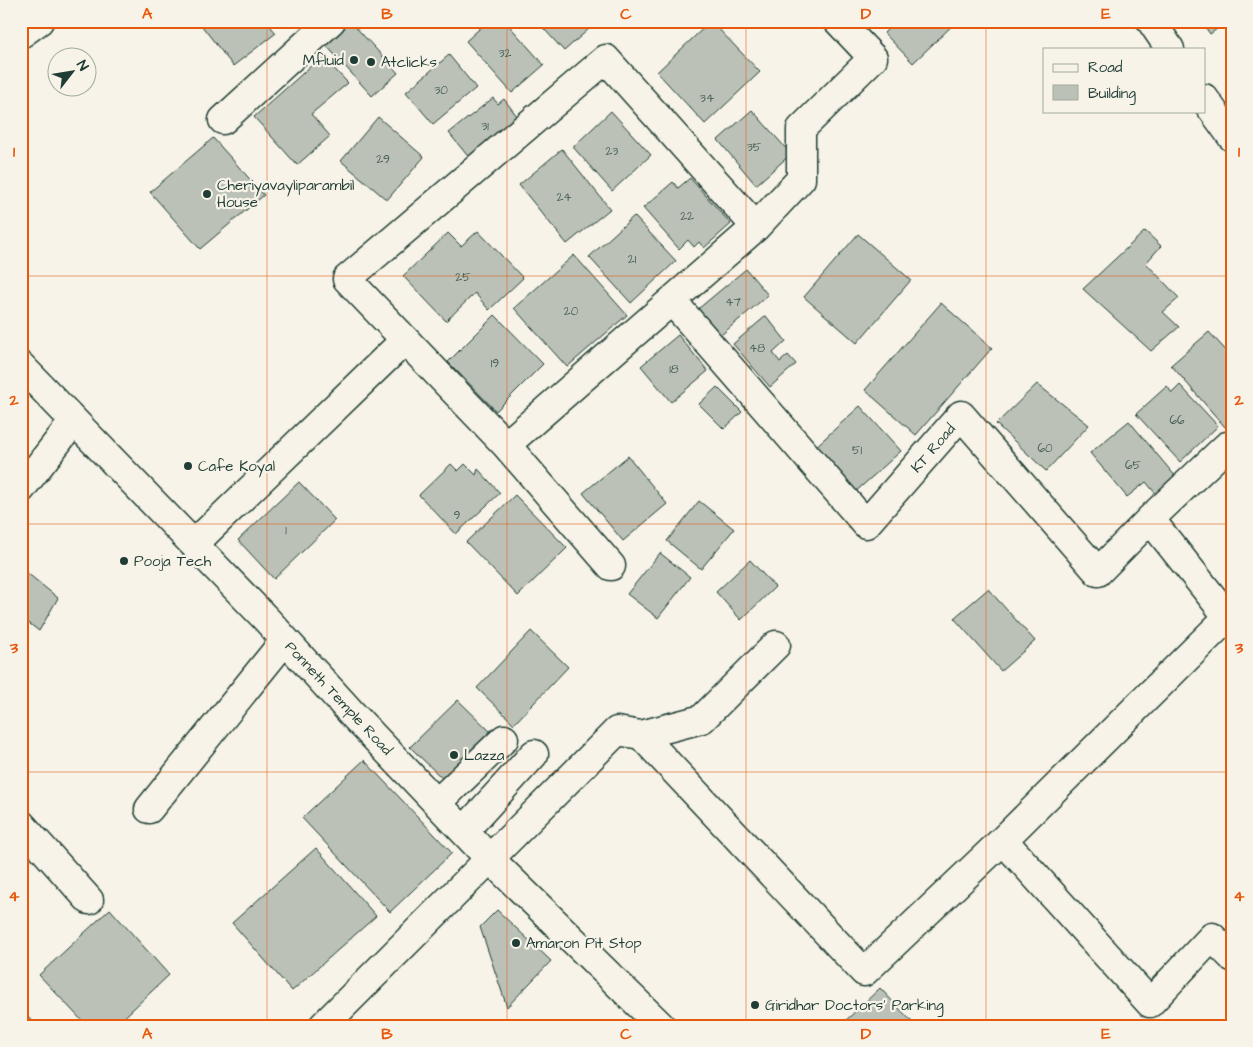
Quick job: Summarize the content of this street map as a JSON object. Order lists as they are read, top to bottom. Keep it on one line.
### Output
{"streets":{"street":["KT Road","Ponneth Temple Road"]},"places":["Mfluid","Atclicks","Cheriyavayliparambil House","Cafe Koyal","Pooja Tech","Lazza","Amaron Pit Stop","Giridhar Doctors' Parking"],"house_numbers":["32","30","34","31","35","23","29","24","22","21","25","47","20","48","19","18","66","60","51","65","9","1"],"legend":["Road","Building"],"north":"top right","grid":{"columns":["A","B","C","D","E"],"rows":["1","2","3","4"]}}
